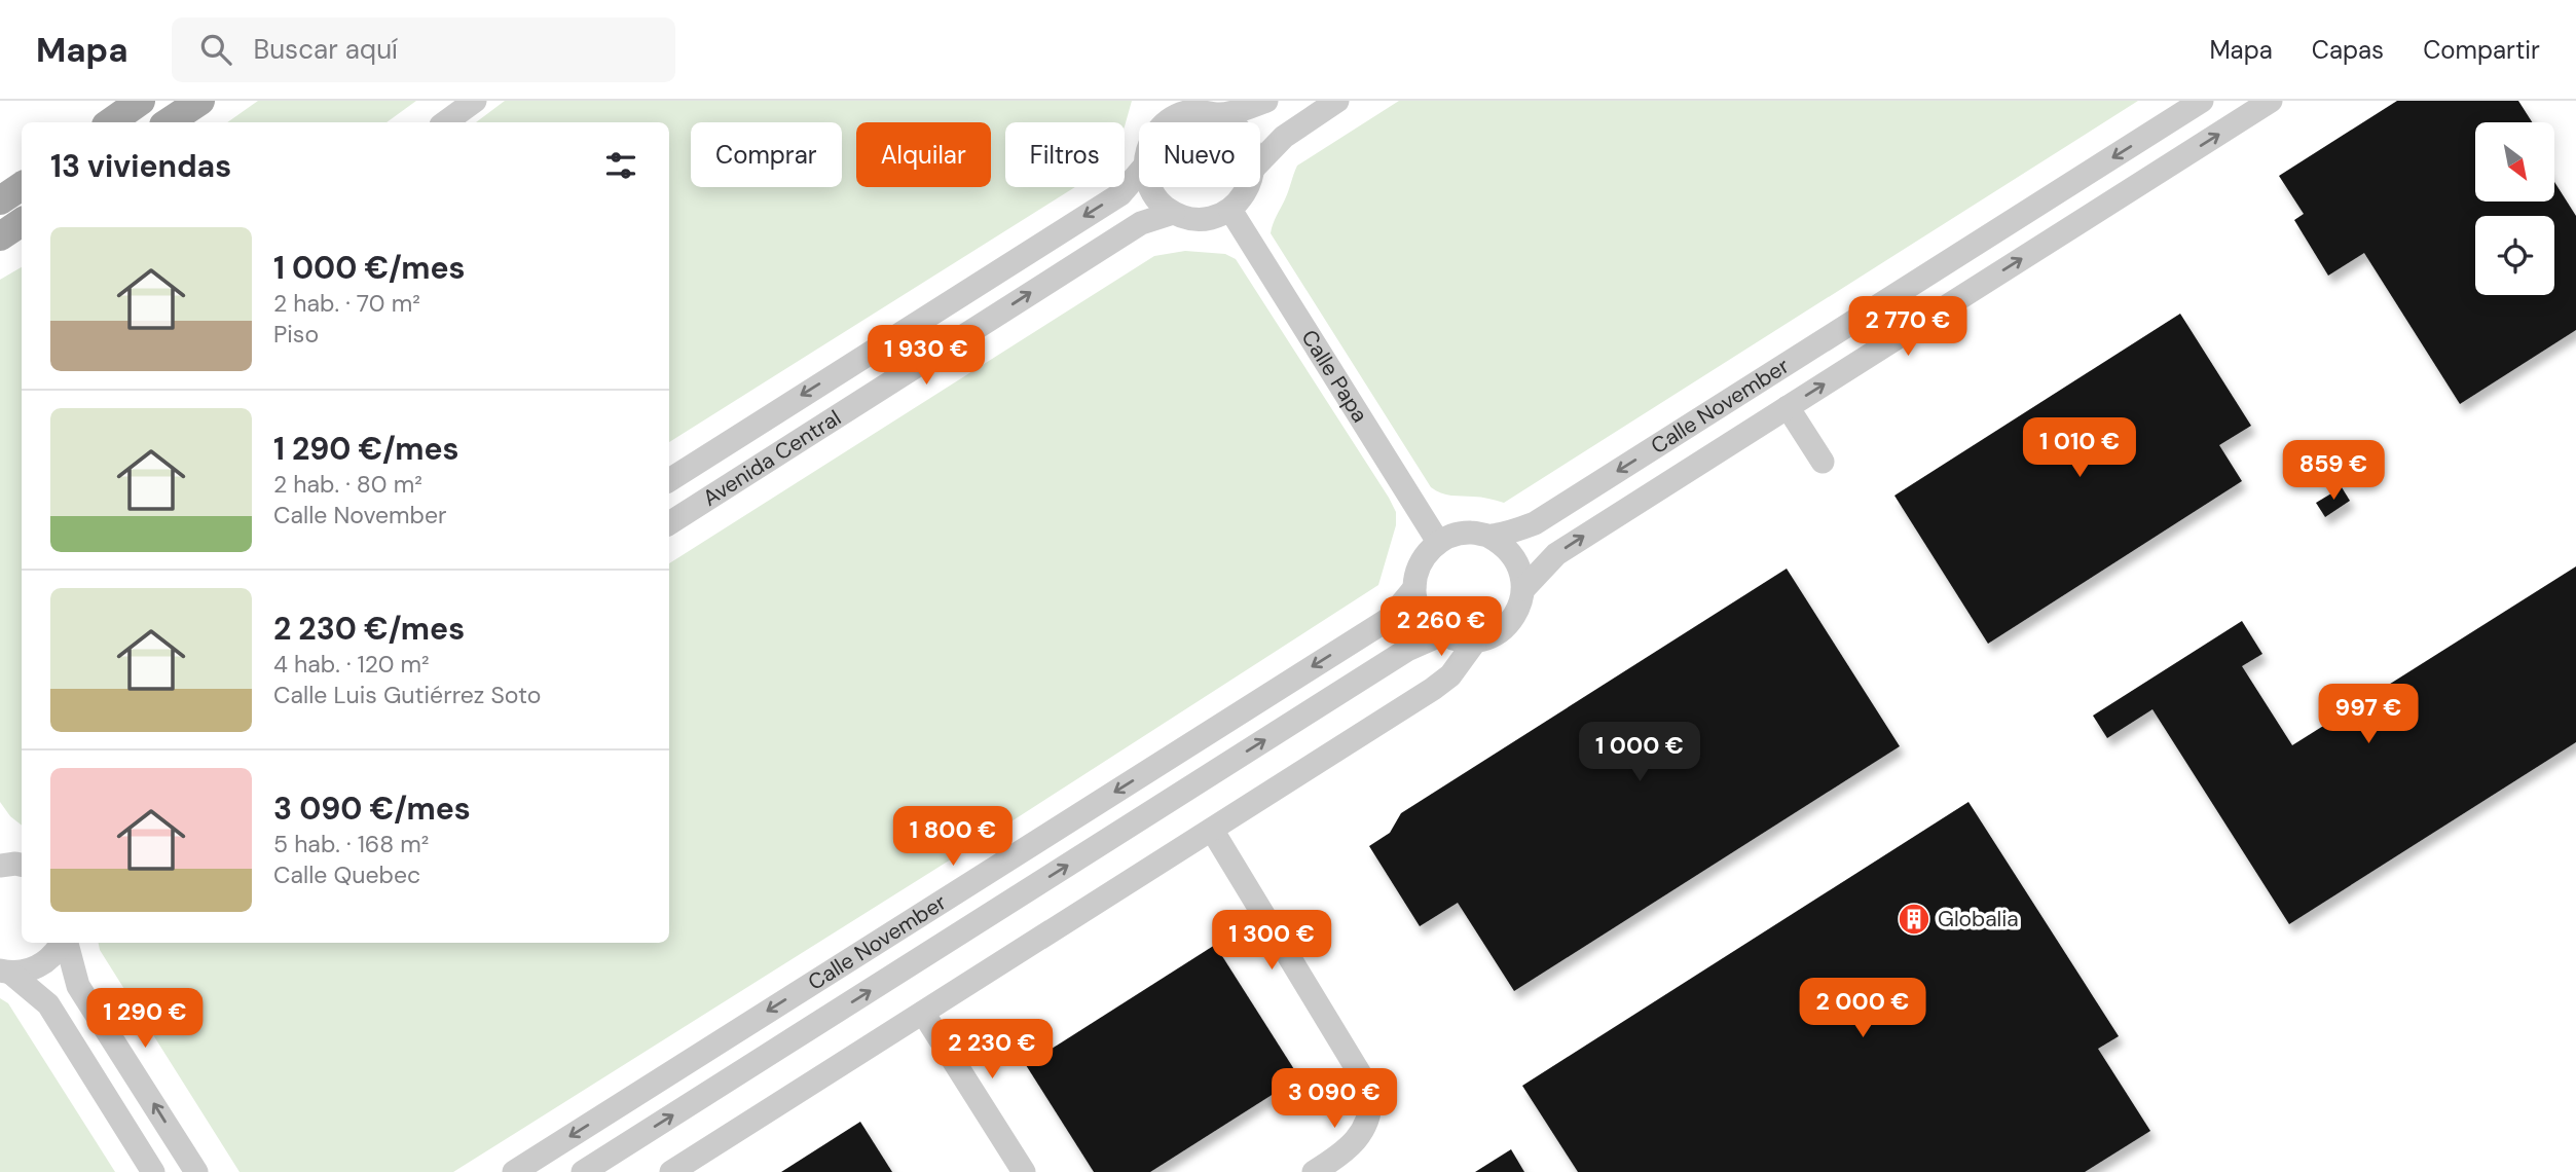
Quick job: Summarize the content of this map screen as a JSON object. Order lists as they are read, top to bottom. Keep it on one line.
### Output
{"streets":{"street":["Calle Papa","Calle November","Avenida Central"]},"crossings":[["Calle Papa","Calle November"]],"places":{"building":["Globalia"]},"north":"bottom right","page":{"header":"Mapa","search":"Buscar aquí","nav":["Mapa","Capas","Compartir"],"chip":["Comprar","Alquilar","Filtros","Nuevo"],"heading":"13 viviendas","list":[{"name":"1 000 €/mes","note":"2 hab. · 70 m² · Piso"},{"name":"1 290 €/mes","note":"2 hab. · 80 m² · Calle November"},{"name":"2 230 €/mes","note":"4 hab. · 120 m² · Calle Luis Gutiérrez Soto"},{"name":"3 090 €/mes","note":"5 hab. · 168 m² · Calle Quebec"}],"price":["2 770 €","1 930 €","1 010 €","859 €","2 260 €","997 €","1 000 €","1 800 €","1 300 €","2 000 €","1 290 €","2 230 €","3 090 €"]}}
